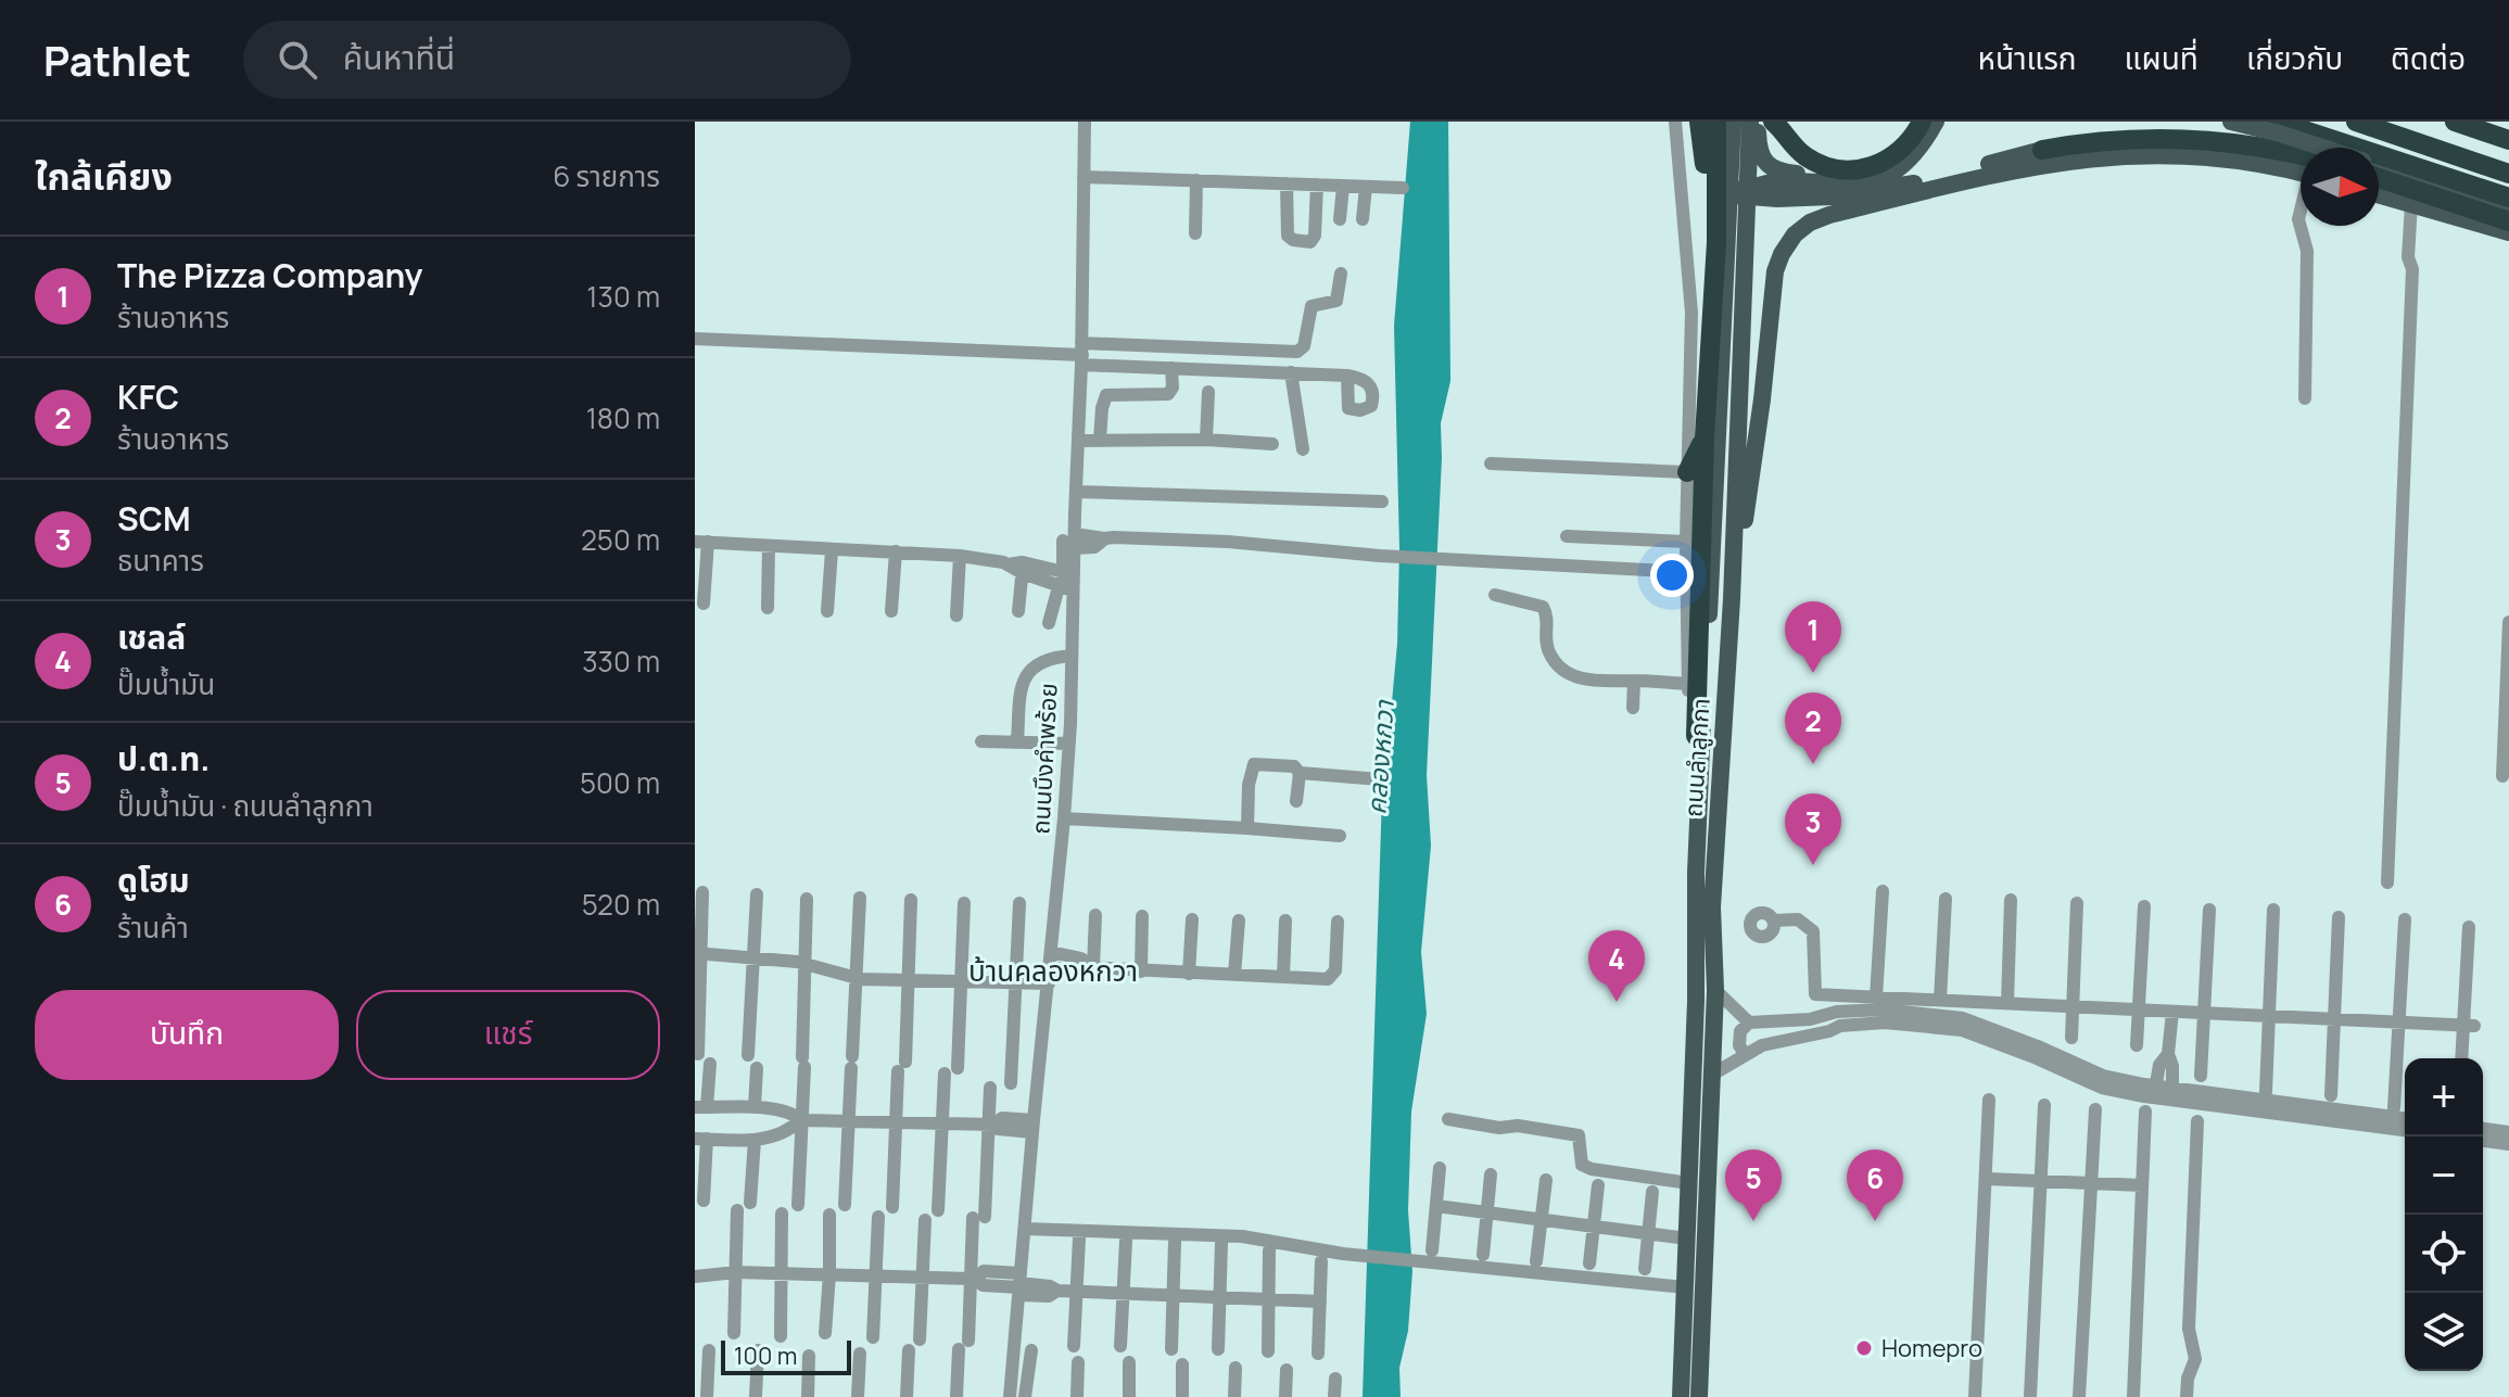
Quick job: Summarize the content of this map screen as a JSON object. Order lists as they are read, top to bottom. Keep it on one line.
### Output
{"streets":{"main road":["ถนนลำลูกกา"],"street":["ถนนบึงคำพร้อย"]},"districts":["บ้านคลองหกวา"],"water":["คลองหกวา"],"places":["Homepro"],"scale_bar":"100 m","north":"right","page":{"header":"Pathlet","search":"ค้นหาที่นี่","nav":["หน้าแรก","แผนที่","เกี่ยวกับ","ติดต่อ"],"heading":["ใกล้เคียง","6 รายการ"],"list":[{"mark":"1","name":"The Pizza Company","note":"ร้านอาหาร","value":"130 m"},{"mark":"2","name":"KFC","note":"ร้านอาหาร","value":"180 m"},{"mark":"3","name":"SCM","note":"ธนาคาร","value":"250 m"},{"mark":"4","name":"เชลล์","note":"ปั๊มน้ำมัน","value":"330 m"},{"mark":"5","name":"ป.ต.ท.","note":"ปั๊มน้ำมัน · ถนนลำลูกกา","value":"500 m"},{"mark":"6","name":"ดูโฮม","note":"ร้านค้า","value":"520 m"}],"pins":["1","2","3","4","5","6"],"buttons":["บันทึก","แชร์"],"map_buttons":["+","−"],"scale":"100 m"}}
